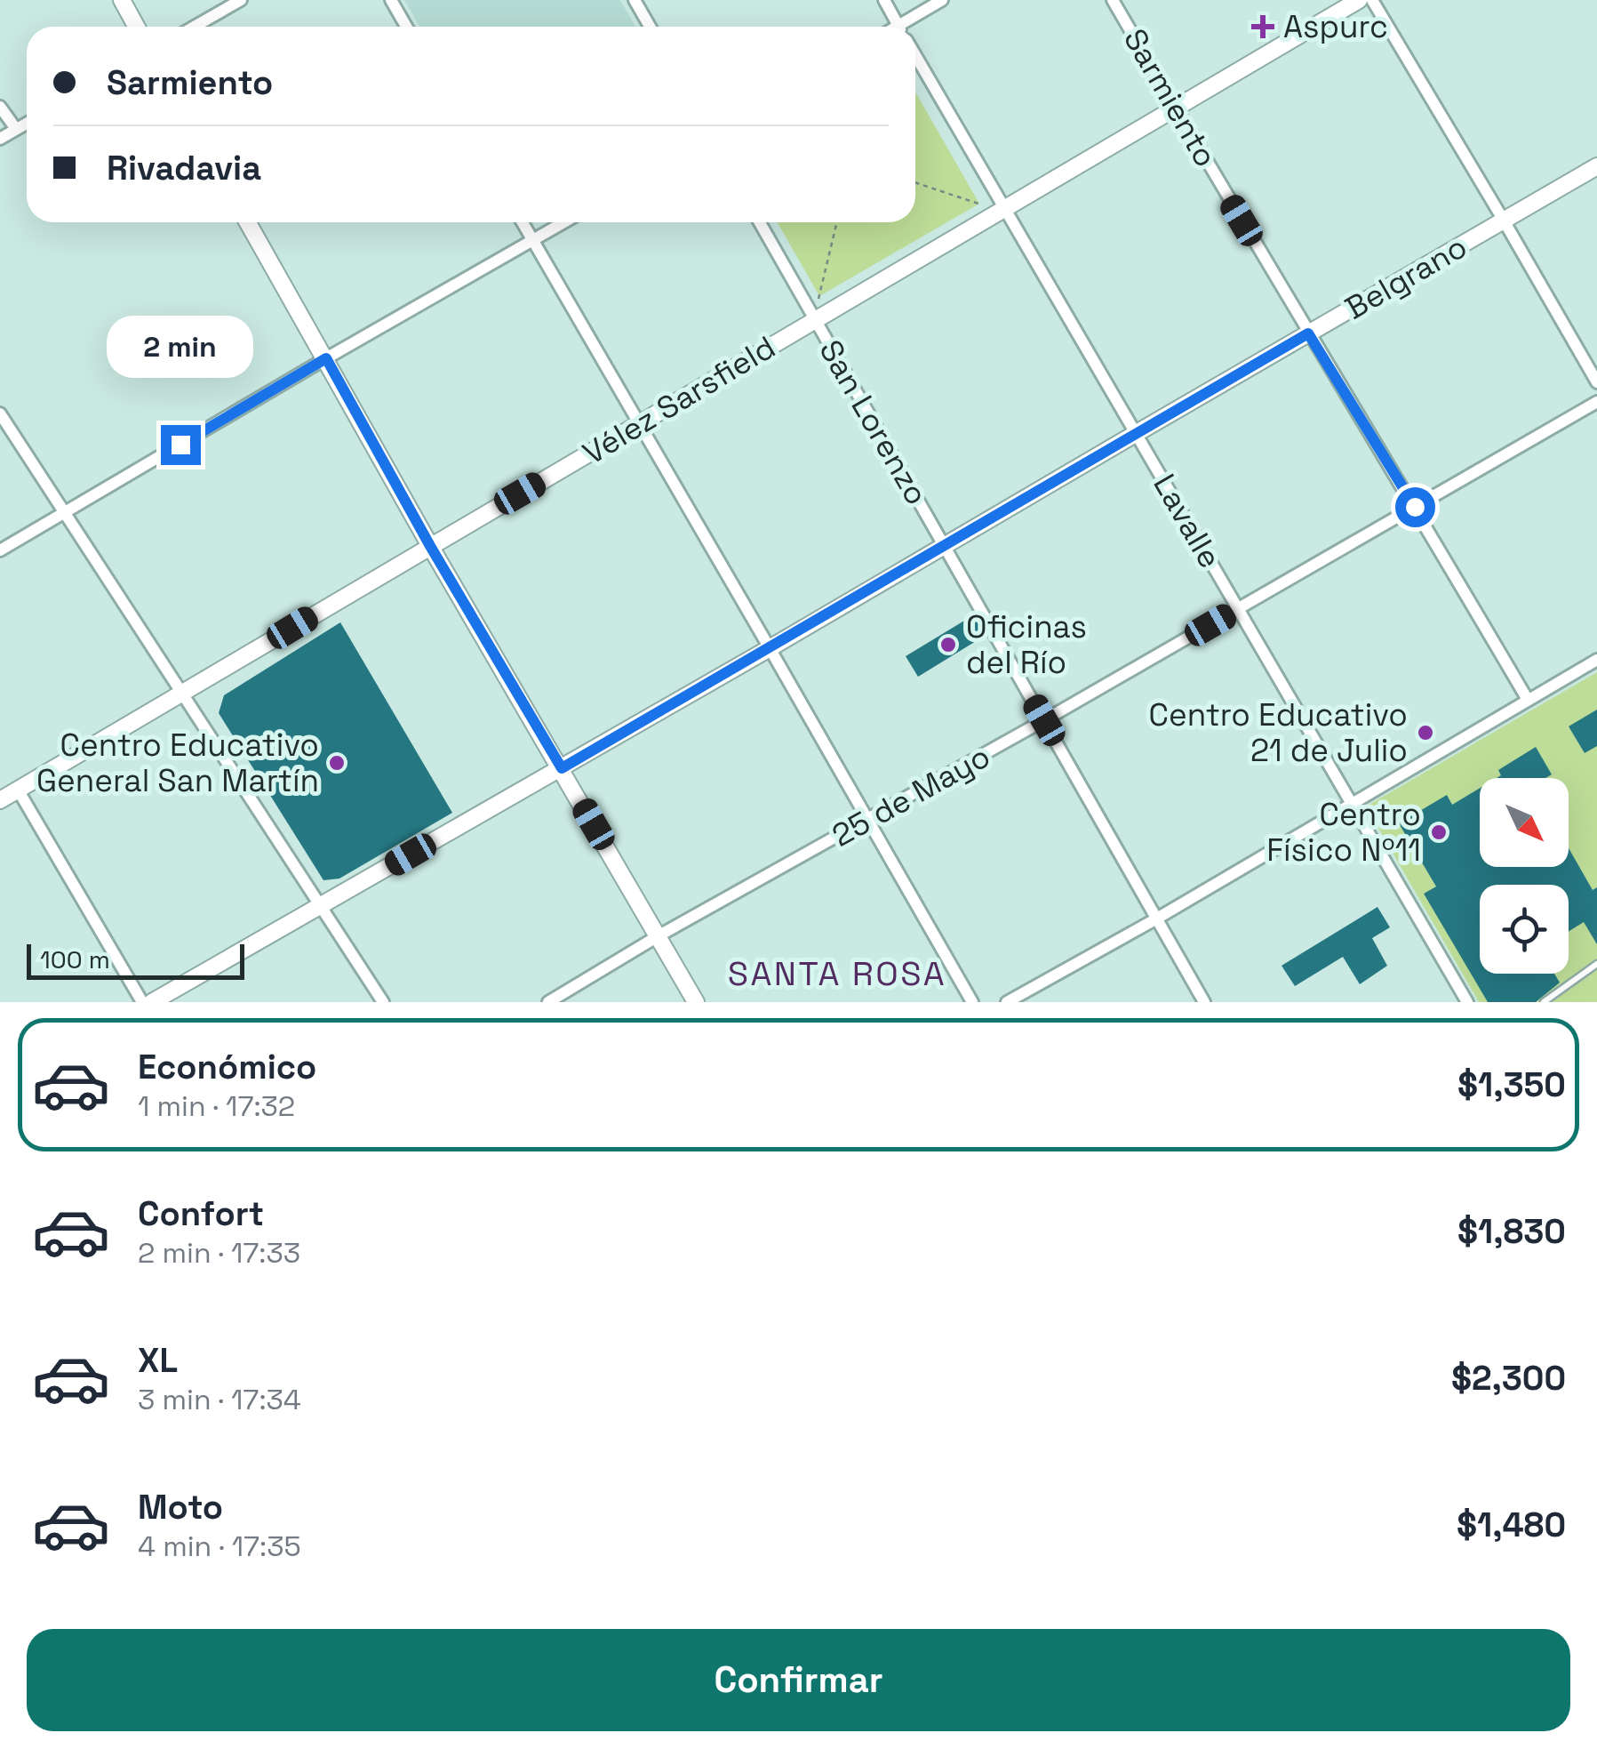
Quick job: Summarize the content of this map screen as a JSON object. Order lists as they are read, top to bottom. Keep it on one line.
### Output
{"streets":{"main road":["Belgrano","Vélez Sarsfield"],"street":["Sarmiento","San Lorenzo","Lavalle","25 de Mayo"]},"crossings":[["Sarmiento","Belgrano"],["Sarmiento","Vélez Sarsfield"],["Sarmiento","25 de Mayo"],["Belgrano","San Lorenzo"],["Belgrano","Lavalle"],["Vélez Sarsfield","San Lorenzo"],["Vélez Sarsfield","Lavalle"],["San Lorenzo","25 de Mayo"],["Lavalle","25 de Mayo"]],"districts":["SANTA ROSA"],"places":{"health":["Aspurc"],"other":["Oficinas del Río","Centro Educativo 21 de Julio","Centro Educativo General San Martín","Centro Físico Nº11"]},"scale_bar":"100 m","north":"bottom right","page":{"banner":["Sarmiento","Rivadavia"],"bubble":"2 min","scale":"100 m","list":[{"name":"Económico","note":"1 min · 17:32","value":"$1,350"},{"name":"Confort","note":"2 min · 17:33","value":"$1,830"},{"name":"XL","note":"3 min · 17:34","value":"$2,300"},{"name":"Moto","note":"4 min · 17:35","value":"$1,480"}],"buttons":"Confirmar"}}
